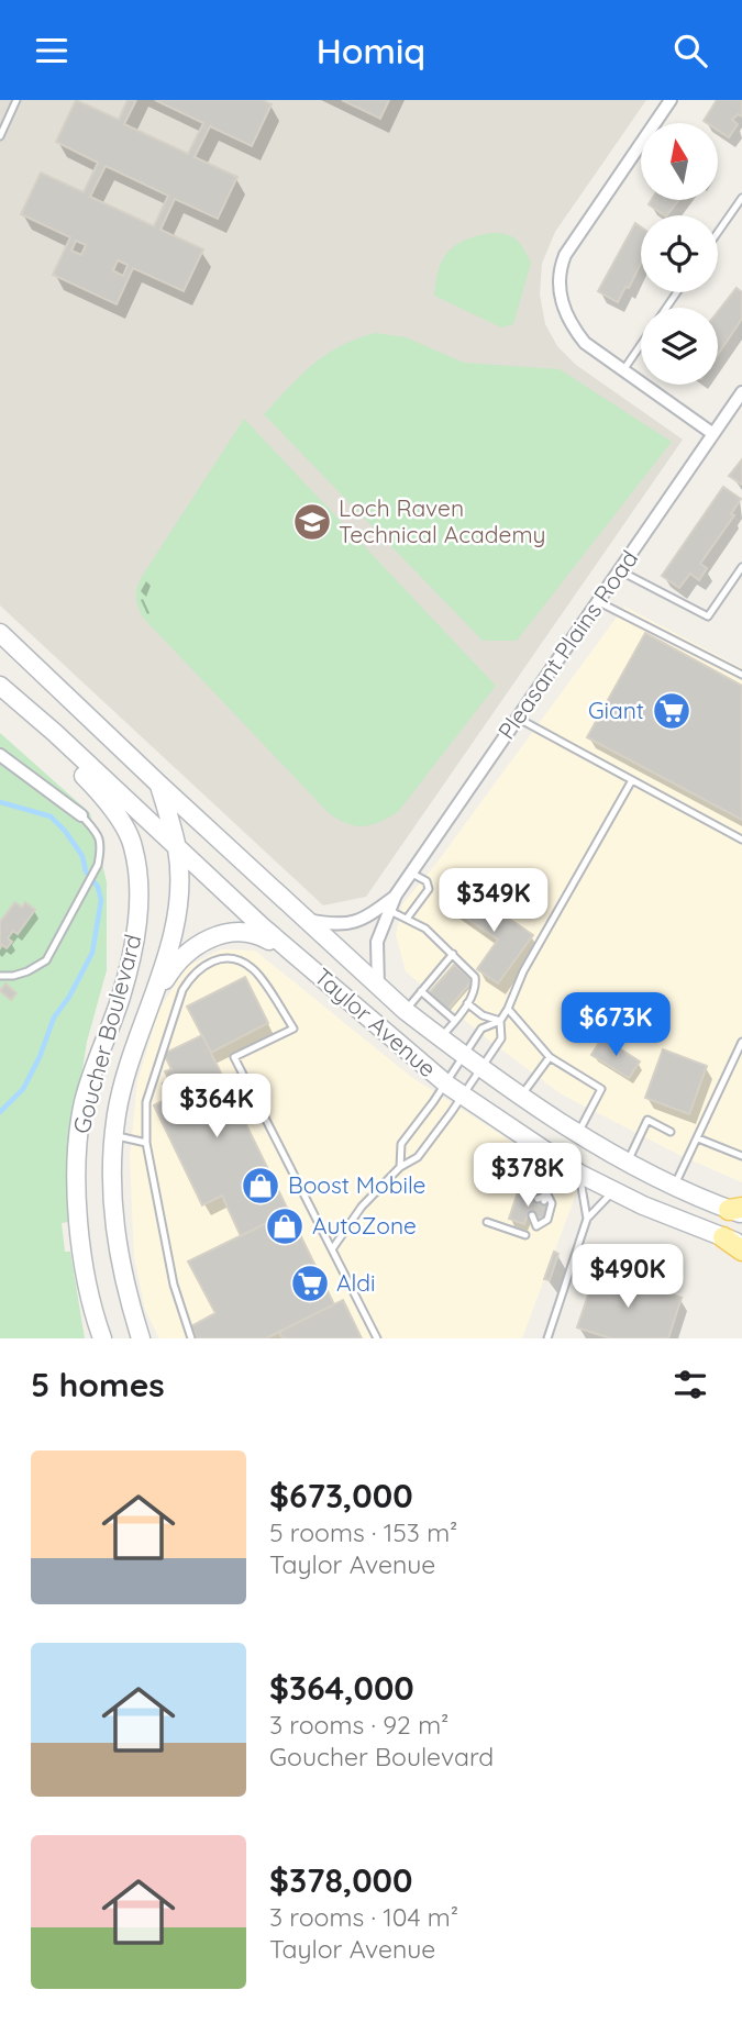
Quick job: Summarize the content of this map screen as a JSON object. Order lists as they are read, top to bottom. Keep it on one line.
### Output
{"streets":{"main road":["Taylor Avenue","Goucher Boulevard"],"street":["Pleasant Plains Road"]},"crossings":[["Pleasant Plains Road","Taylor Avenue"],["Taylor Avenue","Goucher Boulevard"]],"places":{"school or university":["Loch Raven Technical Academy"],"supermarket":["Giant","Aldi"],"shop":["Boost Mobile","AutoZone"]},"north":"top","page":{"header":"Homiq","price":["$349K","$673K","$364K","$378K","$490K"],"heading":"5 homes","list":[{"name":"$673,000","note":"5 rooms · 153 m² · Taylor Avenue"},{"name":"$364,000","note":"3 rooms · 92 m² · Goucher Boulevard"},{"name":"$378,000","note":"3 rooms · 104 m² · Taylor Avenue"}]}}
